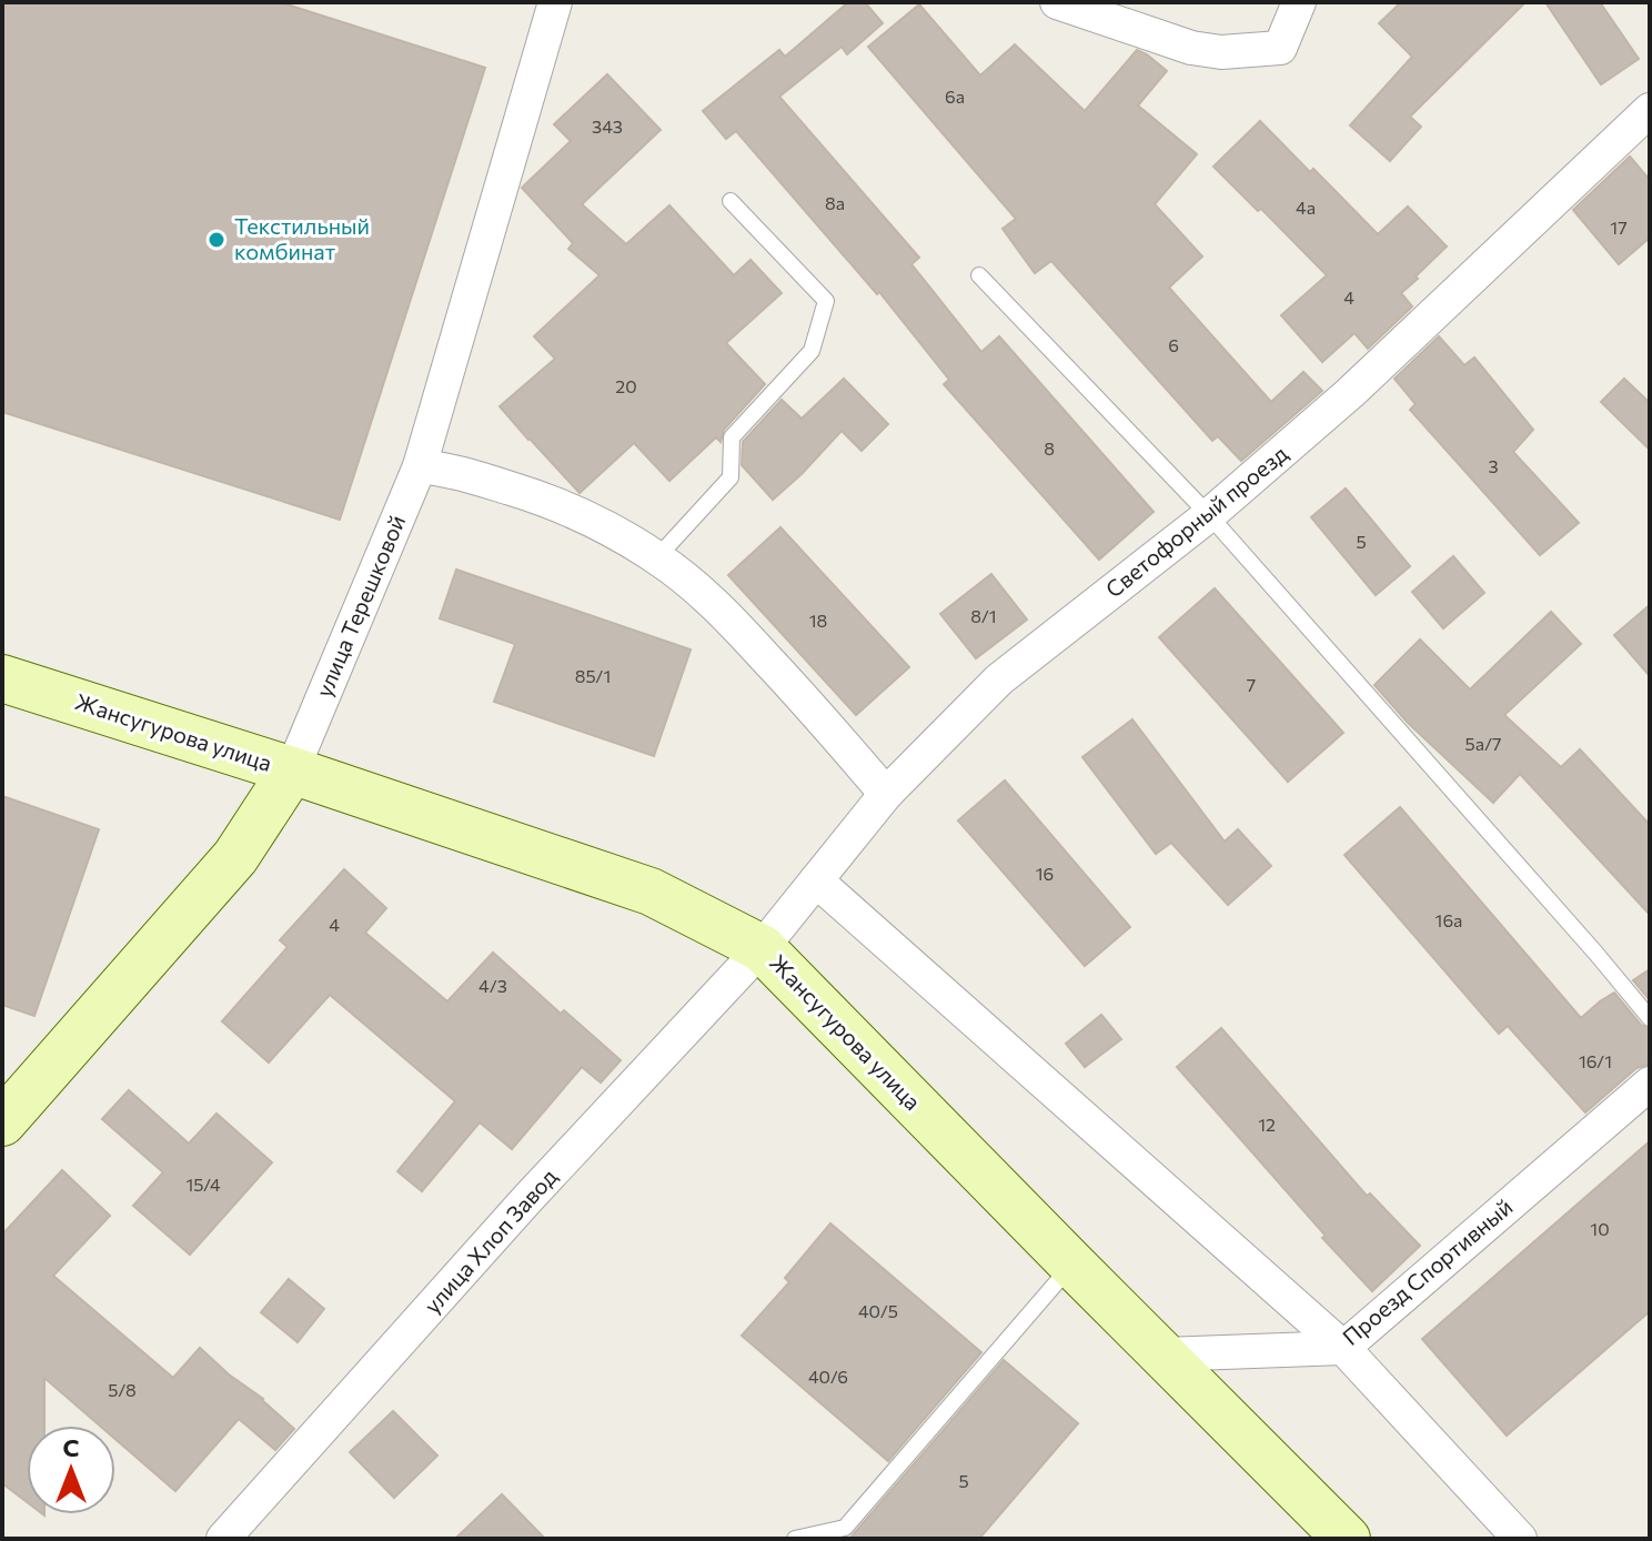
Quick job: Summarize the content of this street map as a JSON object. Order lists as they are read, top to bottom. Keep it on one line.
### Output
{"streets":{"street":["Светофорный проезд","улица Терешковой","Жансугурова улица","улица Хлоп Завод","Проезд Спортивный"]},"crossings":[["Светофорный проезд","Жансугурова улица"],["Светофорный проезд","улица Хлоп Завод"],["улица Терешковой","Жансугурова улица"],["Жансугурова улица","улица Хлоп Завод"],["Жансугурова улица","Проезд Спортивный"]],"places":["Текстильный комбинат"],"house_numbers":["6а","343","8а","4а","17","4","6","20","8","3","5","8/1","18","85/1","7","5а/7","16","16а","4","4/3","16/1","12","15/4","10","40/5","40/6","5/8","5"],"north":"top"}
